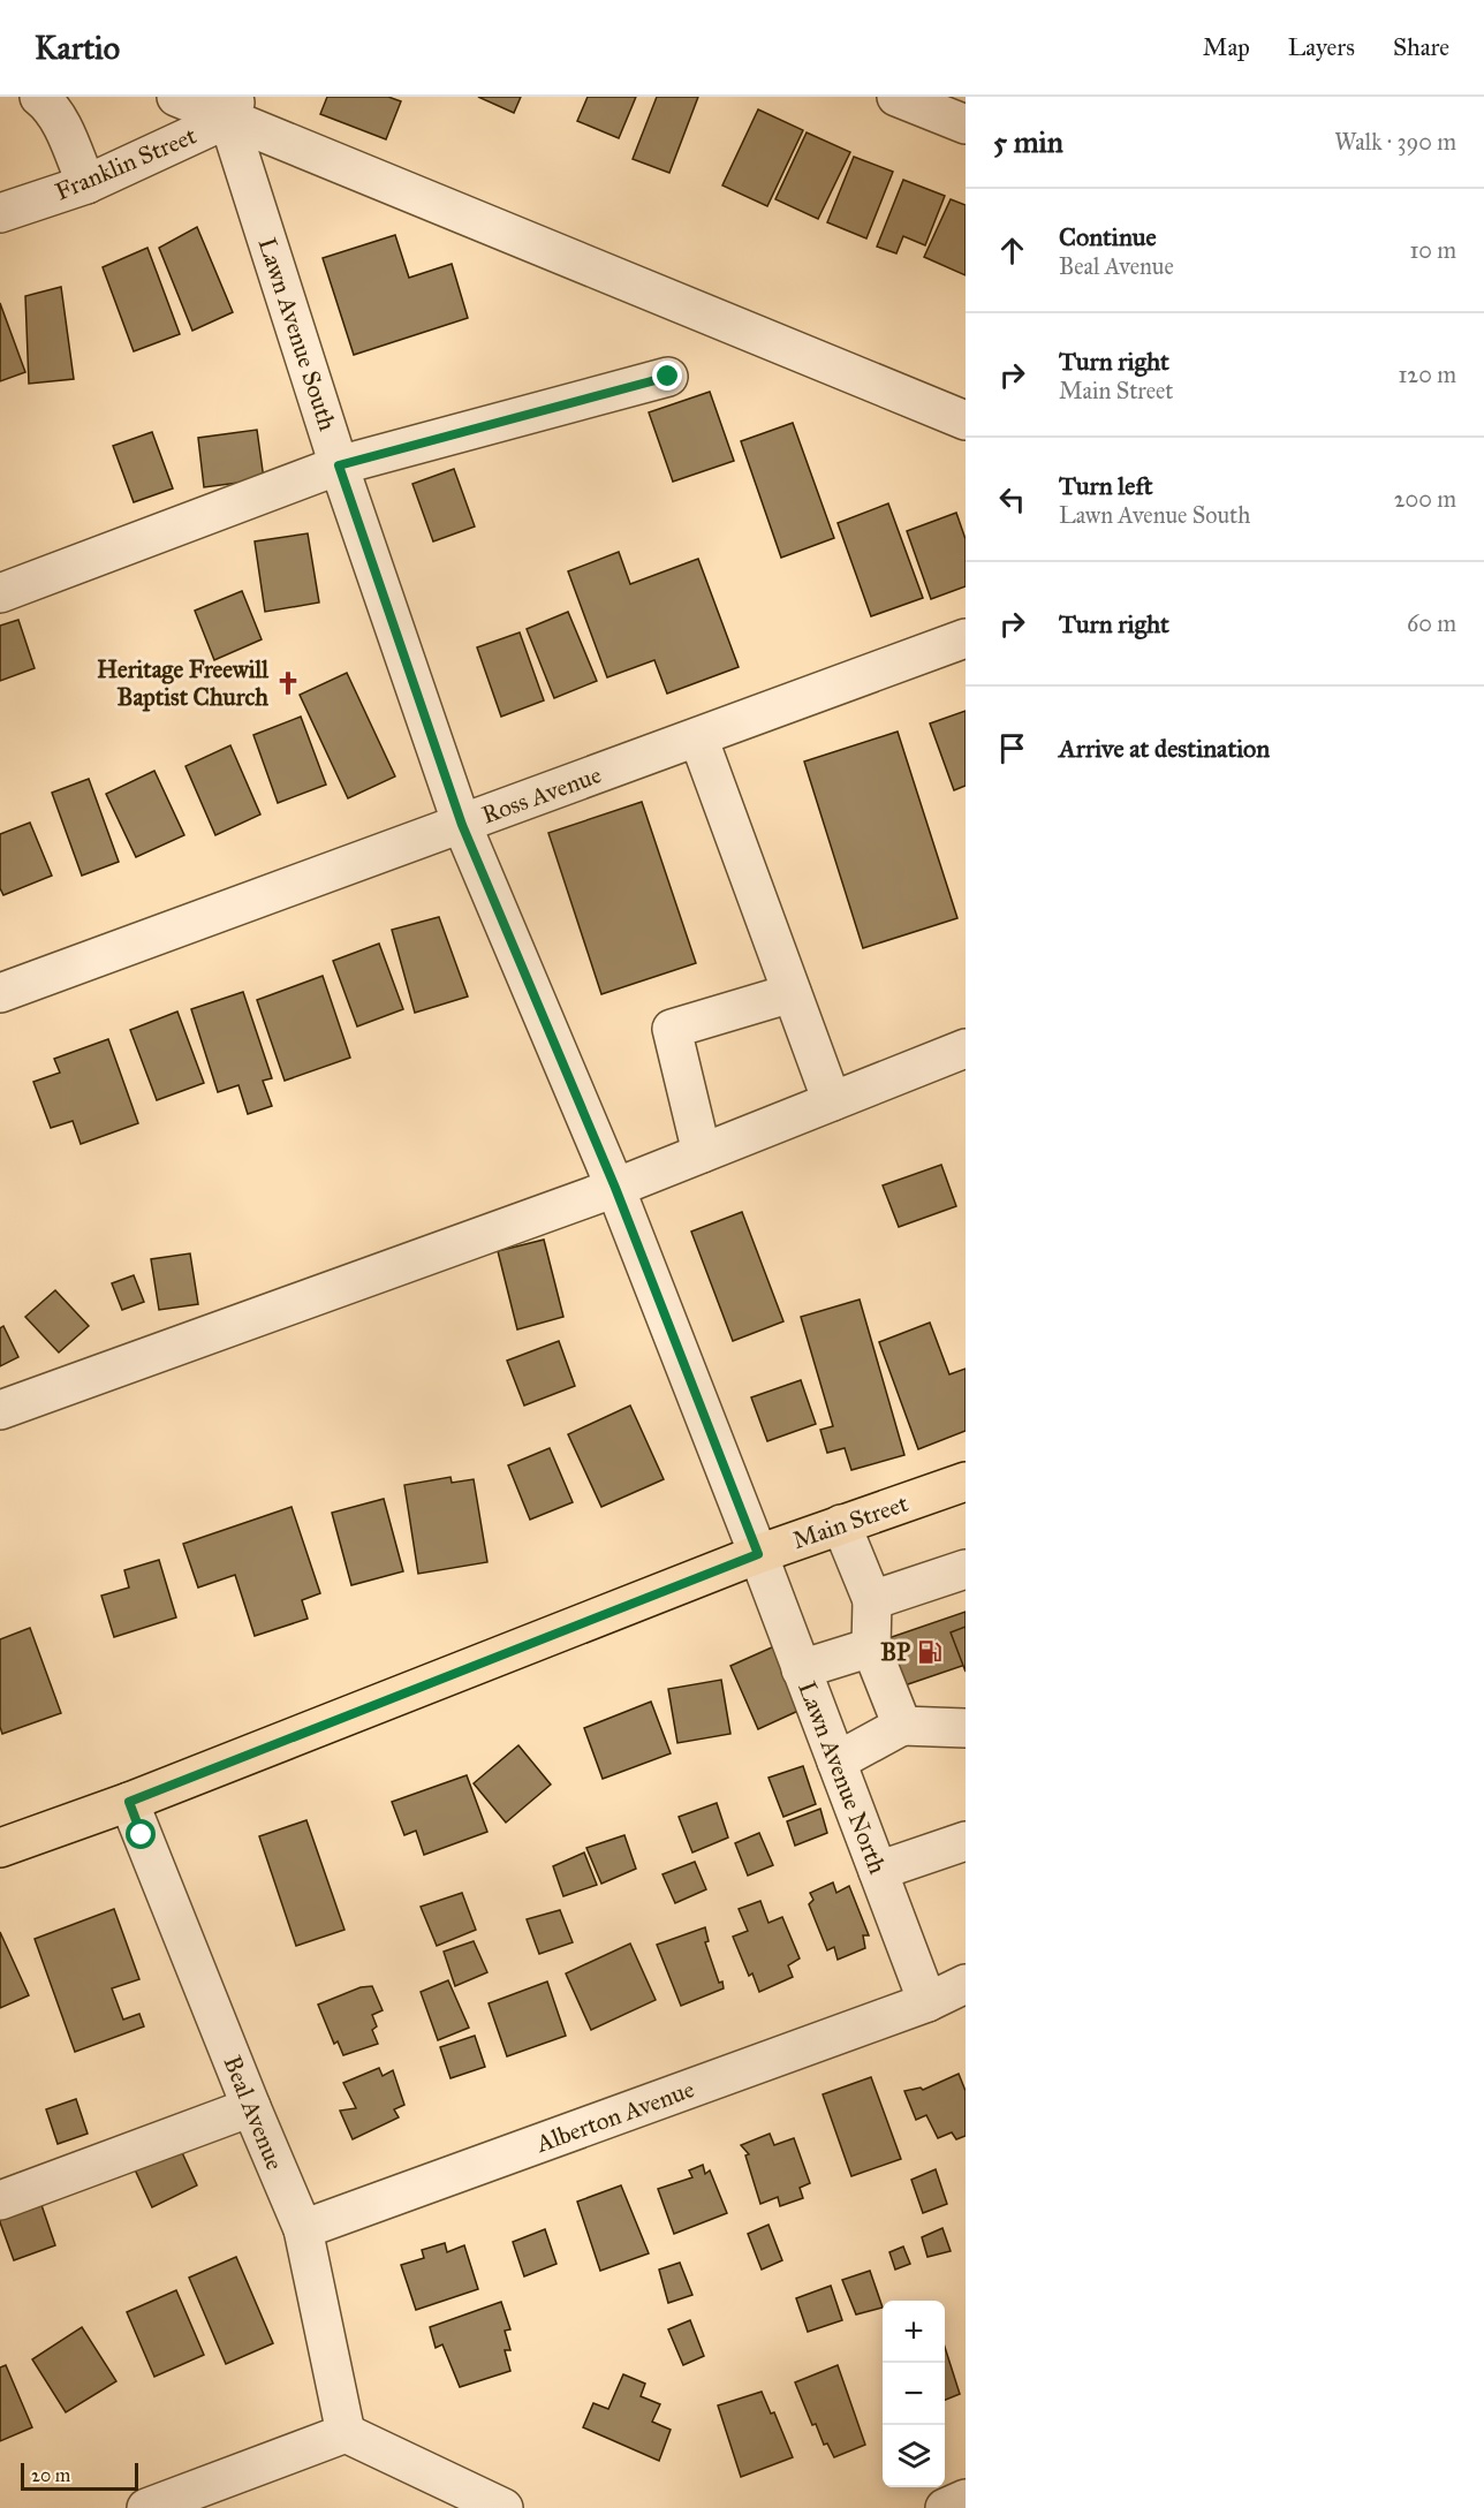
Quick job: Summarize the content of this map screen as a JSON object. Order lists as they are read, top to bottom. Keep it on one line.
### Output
{"streets":{"main road":["Main Street"],"street":["Franklin Street","Lawn Avenue South","Ross Avenue","Lawn Avenue North","Beal Avenue","Alberton Avenue"]},"crossings":[["Franklin Street","Lawn Avenue South"],["Lawn Avenue South","Ross Avenue"],["Lawn Avenue South","Main Street"],["Lawn Avenue South","Lawn Avenue North"],["Main Street","Lawn Avenue North"],["Main Street","Beal Avenue"],["Lawn Avenue North","Alberton Avenue"],["Beal Avenue","Alberton Avenue"]],"places":{"church":["Heritage Freewill Baptist Church"],"fuel station":["BP"]},"scale_bar":"20 m","page":{"header":"Kartio","nav":["Map","Layers","Share"],"heading":["5 min","Walk · 390 m"],"list":[["Continue","Beal Avenue","10 m"],["Turn right","Main Street","120 m"],["Turn left","Lawn Avenue South","200 m"],["Turn right","60 m"],"Arrive at destination"],"map_buttons":["+","−"],"scale":"20 m"}}
